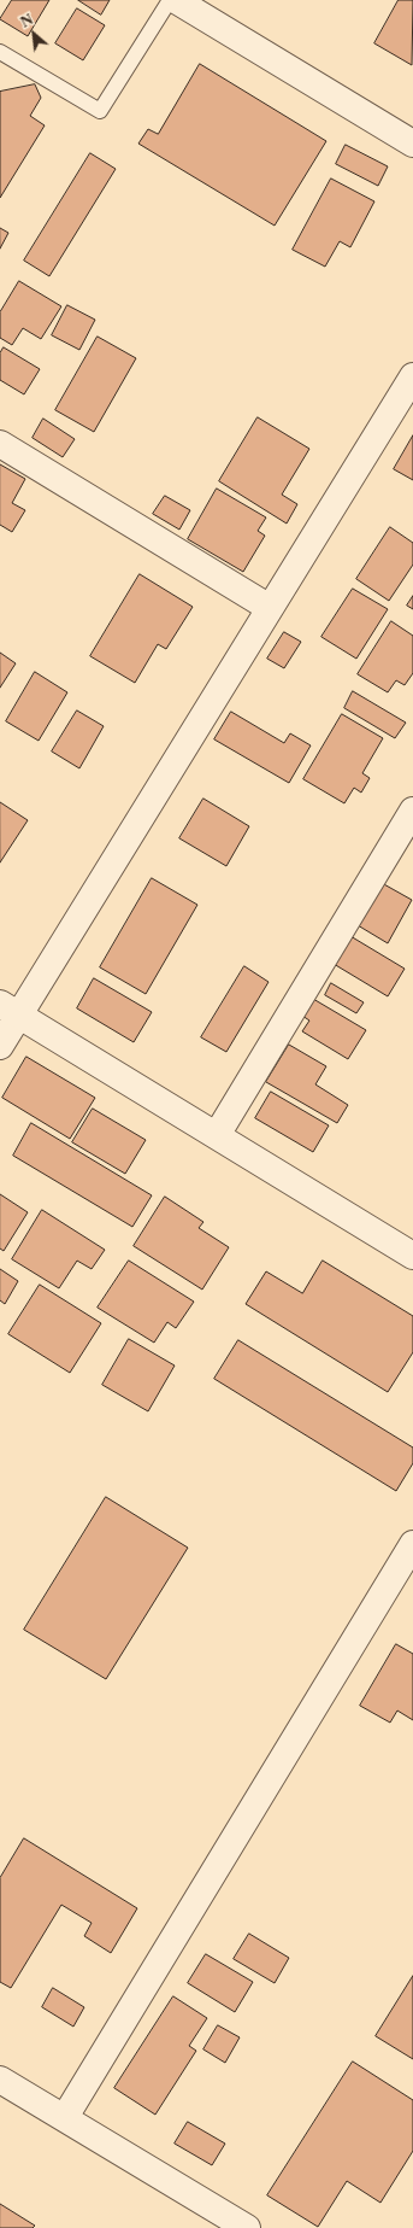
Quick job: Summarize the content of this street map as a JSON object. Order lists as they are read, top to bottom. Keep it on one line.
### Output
{"north":"top left"}
